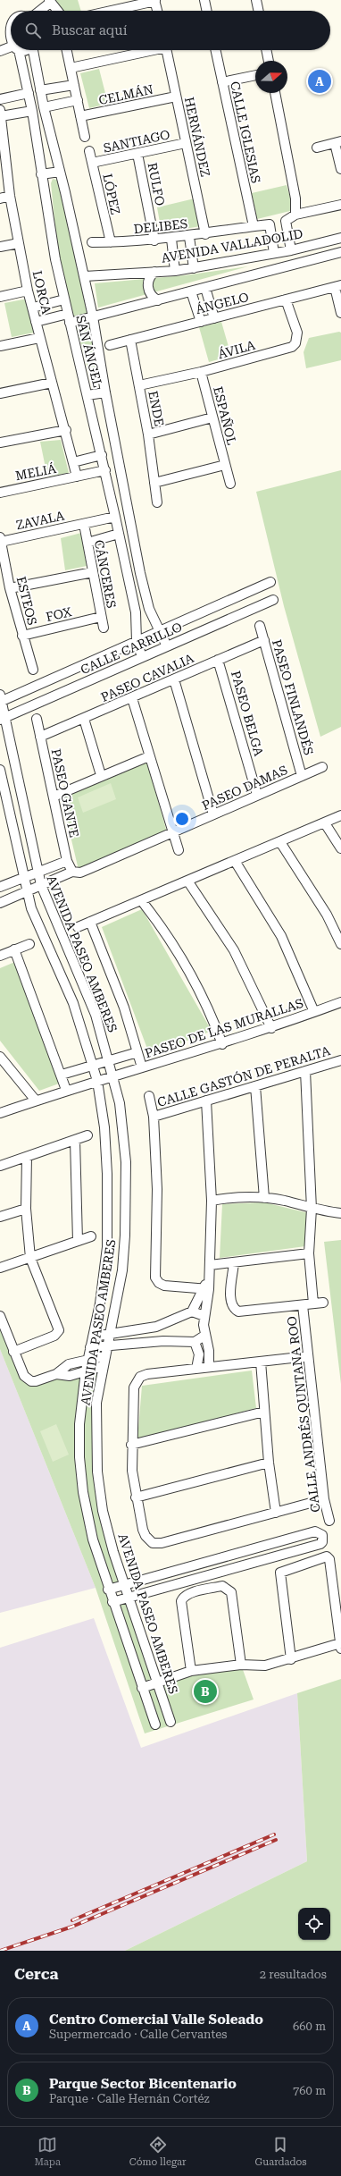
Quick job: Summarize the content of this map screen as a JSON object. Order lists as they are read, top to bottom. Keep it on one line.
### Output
{"streets":{"street":["CELMÁN","CALLE IGLESIAS","HERNÁNDEZ","SANTIAGO","RULFO","LÓPEZ","DELIBES","AVENIDA VALLADOLID","LORCA","ÁNGELO","ÁVILA","SAN ÁNGEL","ENDE","ESPAÑOL","MELIÁ","ZAVALA","CÁNCERES","ESTEOS","FOX","CALLE CARRILLO","PASEO CAVALIA","PASEO FINLANDÉS","PASEO BELGA","PASEO DAMAS","PASEO GANTE","AVENIDA PASEO AMBERES","PASEO DE LAS MURALLAS","CALLE GASTÓN DE PERALTA","CALLE ANDRÉS QUNTANA ROO"]},"crossings":[["CELMÁN","HERNÁNDEZ"],["CALLE IGLESIAS","DELIBES"],["HERNÁNDEZ","SANTIAGO"],["HERNÁNDEZ","DELIBES"],["SANTIAGO","RULFO"],["SANTIAGO","LÓPEZ"],["RULFO","DELIBES"],["LÓPEZ","DELIBES"],["DELIBES","AVENIDA VALLADOLID"],["AVENIDA VALLADOLID","SAN ÁNGEL"],["LORCA","MELIÁ"],["ÁNGELO","ÁVILA"],["ÁNGELO","ENDE"],["ÁVILA","ENDE"],["ÁVILA","ESPAÑOL"],["SAN ÁNGEL","MELIÁ"],["SAN ÁNGEL","ZAVALA"],["SAN ÁNGEL","CALLE CARRILLO"],["ZAVALA","CÁNCERES"],["ZAVALA","ESTEOS"],["CÁNCERES","FOX"],["ESTEOS","FOX"],["CALLE CARRILLO","AVENIDA PASEO AMBERES"],["PASEO CAVALIA","PASEO FINLANDÉS"],["PASEO CAVALIA","PASEO BELGA"],["PASEO CAVALIA","PASEO GANTE"],["PASEO FINLANDÉS","PASEO DAMAS"],["PASEO BELGA","PASEO DAMAS"],["PASEO DAMAS","PASEO GANTE"],["PASEO DAMAS","AVENIDA PASEO AMBERES"],["AVENIDA PASEO AMBERES","PASEO DE LAS MURALLAS"]],"north":"right","page":{"search":"Buscar aquí","pins":["A","B"],"heading":["Cerca","2 resultados"],"list":[{"mark":"A","name":"Centro Comercial Valle Soleado","note":"Supermercado · Calle Cervantes","value":"660 m"},{"mark":"B","name":"Parque Sector Bicentenario","note":"Parque · Calle Hernán Cortéz","value":"760 m"}],"nav":["Mapa","Cómo llegar","Guardados"]}}
